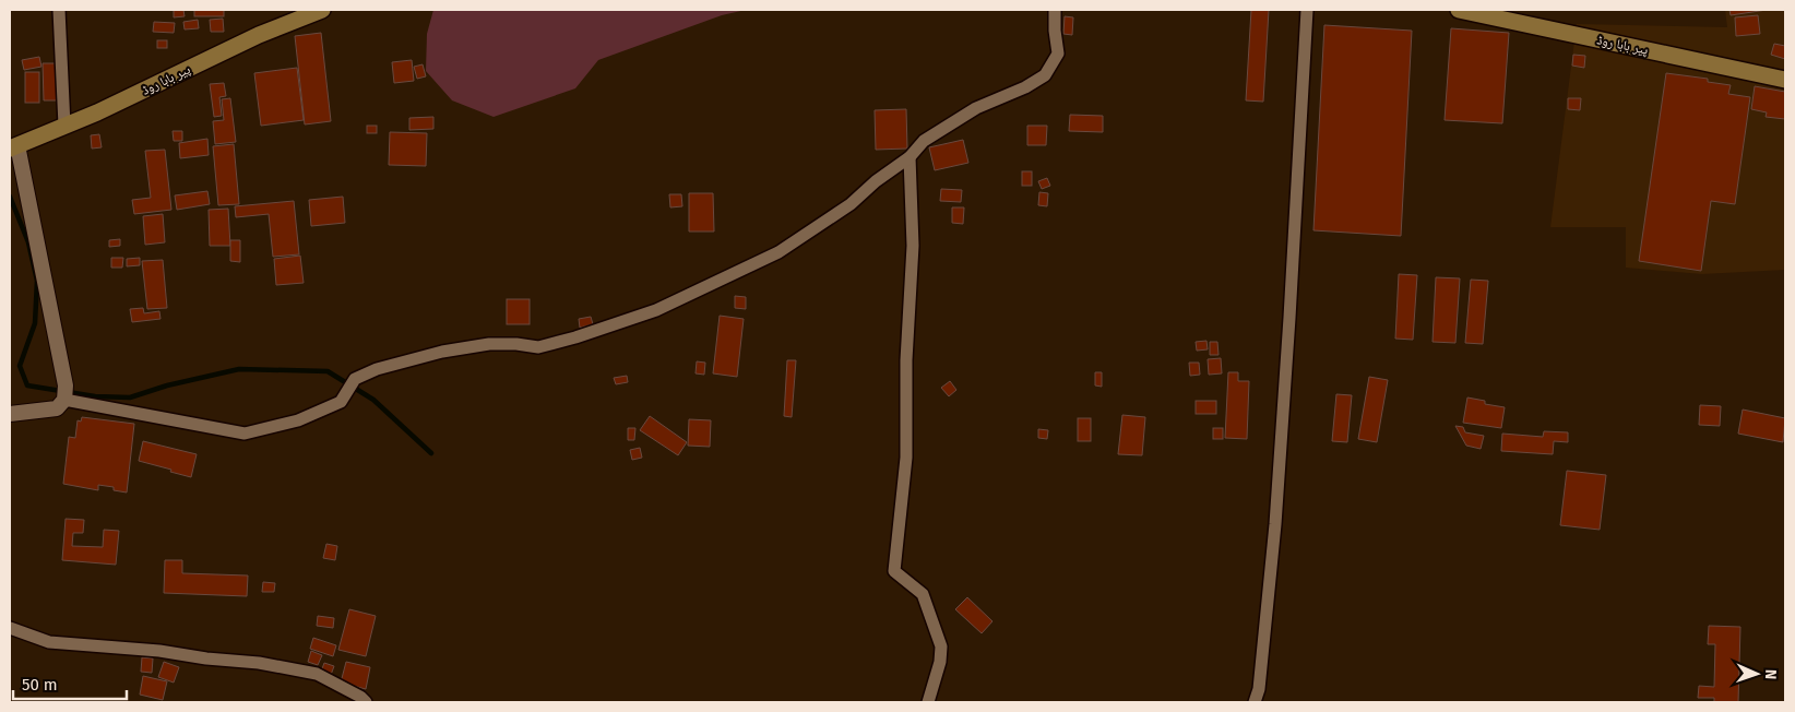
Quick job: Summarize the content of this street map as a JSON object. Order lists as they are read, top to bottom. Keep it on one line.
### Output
{"streets":{"main road":["پیر بابا روڈ"]},"scale_bar":"50 m","north":"right"}
